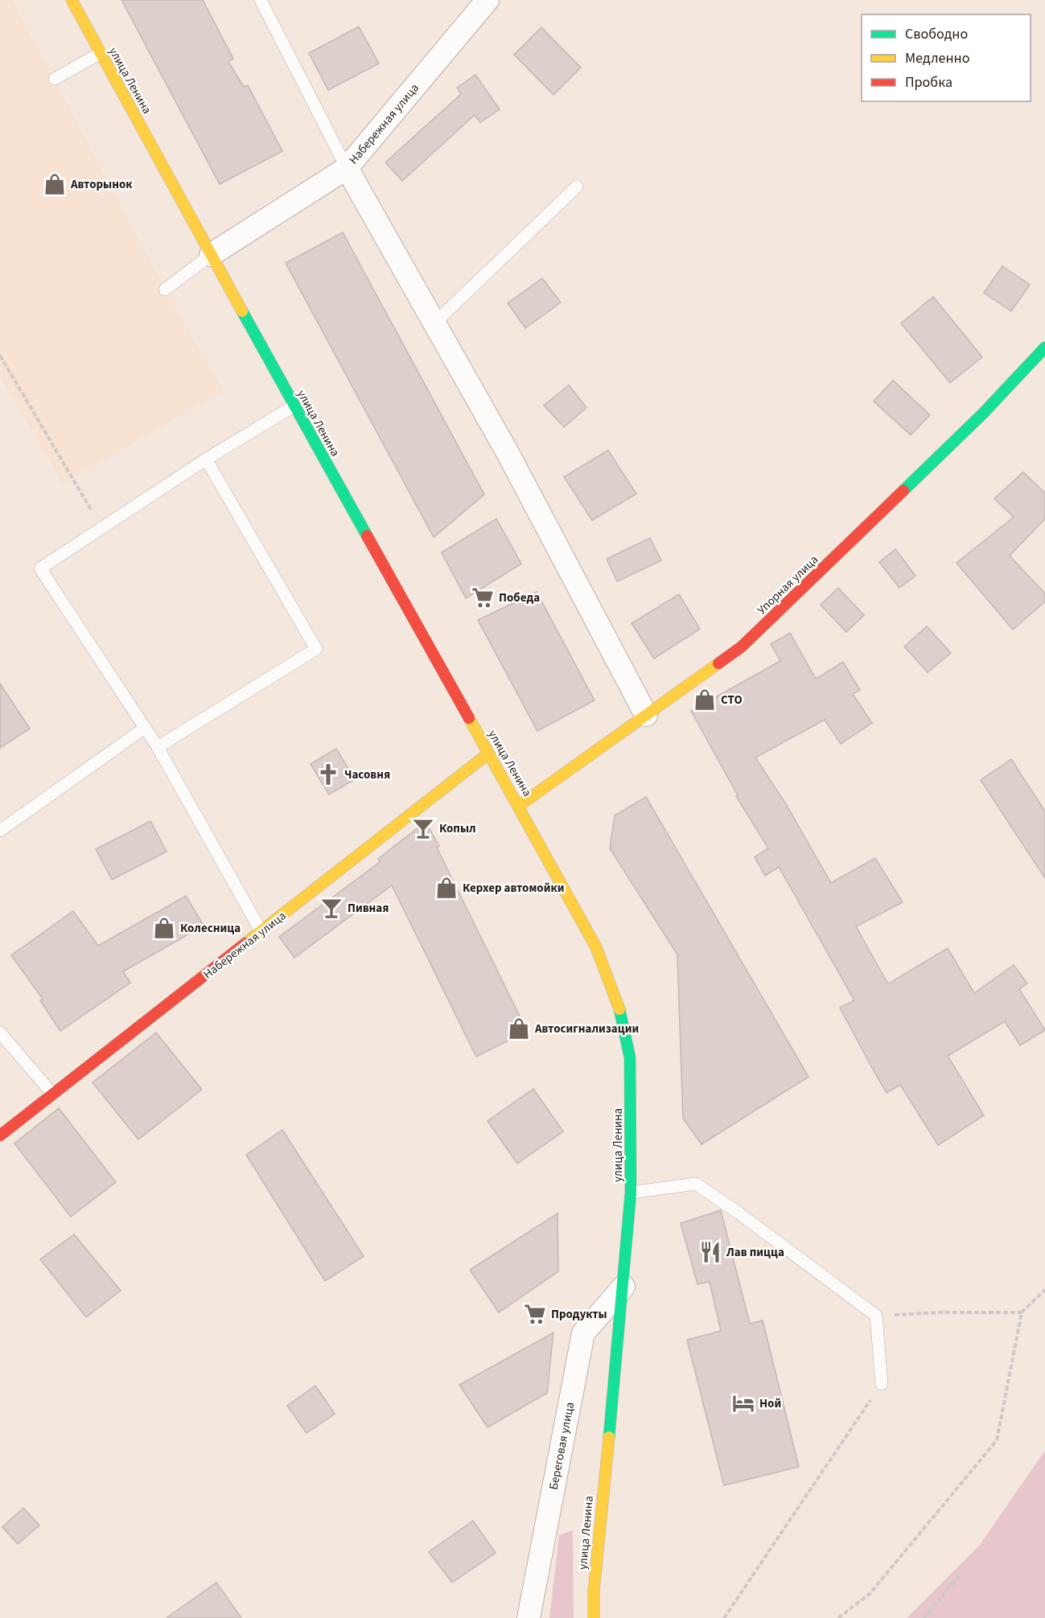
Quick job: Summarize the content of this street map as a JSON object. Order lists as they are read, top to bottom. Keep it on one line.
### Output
{"streets":{"main road":["улица Ленина","Набережная улица","Упорная улица"],"street":["Береговая улица"]},"crossings":[["улица Ленина","Набережная улица"],["улица Ленина","Упорная улица"],["улица Ленина","Береговая улица"]],"places":{"shop":["Авторынок","СТО","Керхер автомойки","Колесница","Автосигнализации"],"supermarket":["Победа","Продукты"],"church":["Часовня"],"bar":["Копыл","Пивная"],"restaurant":["Лав пицца"],"hotel":["Ной"]},"legend":["Свободно","Медленно","Пробка"]}
